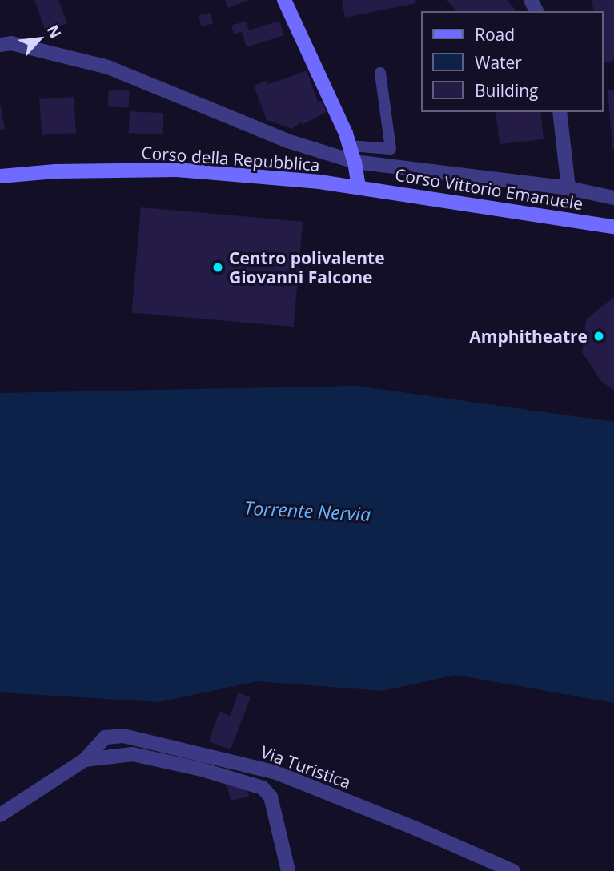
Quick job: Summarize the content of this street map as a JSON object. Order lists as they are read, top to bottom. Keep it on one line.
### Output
{"streets":{"main road":["Corso della Repubblica","Corso Vittorio Emanuele"],"street":["Via Turistica"]},"crossings":[["Corso della Repubblica","Corso Vittorio Emanuele"]],"water":["Torrente Nervia"],"places":["Centro polivalente Giovanni Falcone","Amphitheatre"],"legend":["Road","Water","Building"],"north":"top right"}
